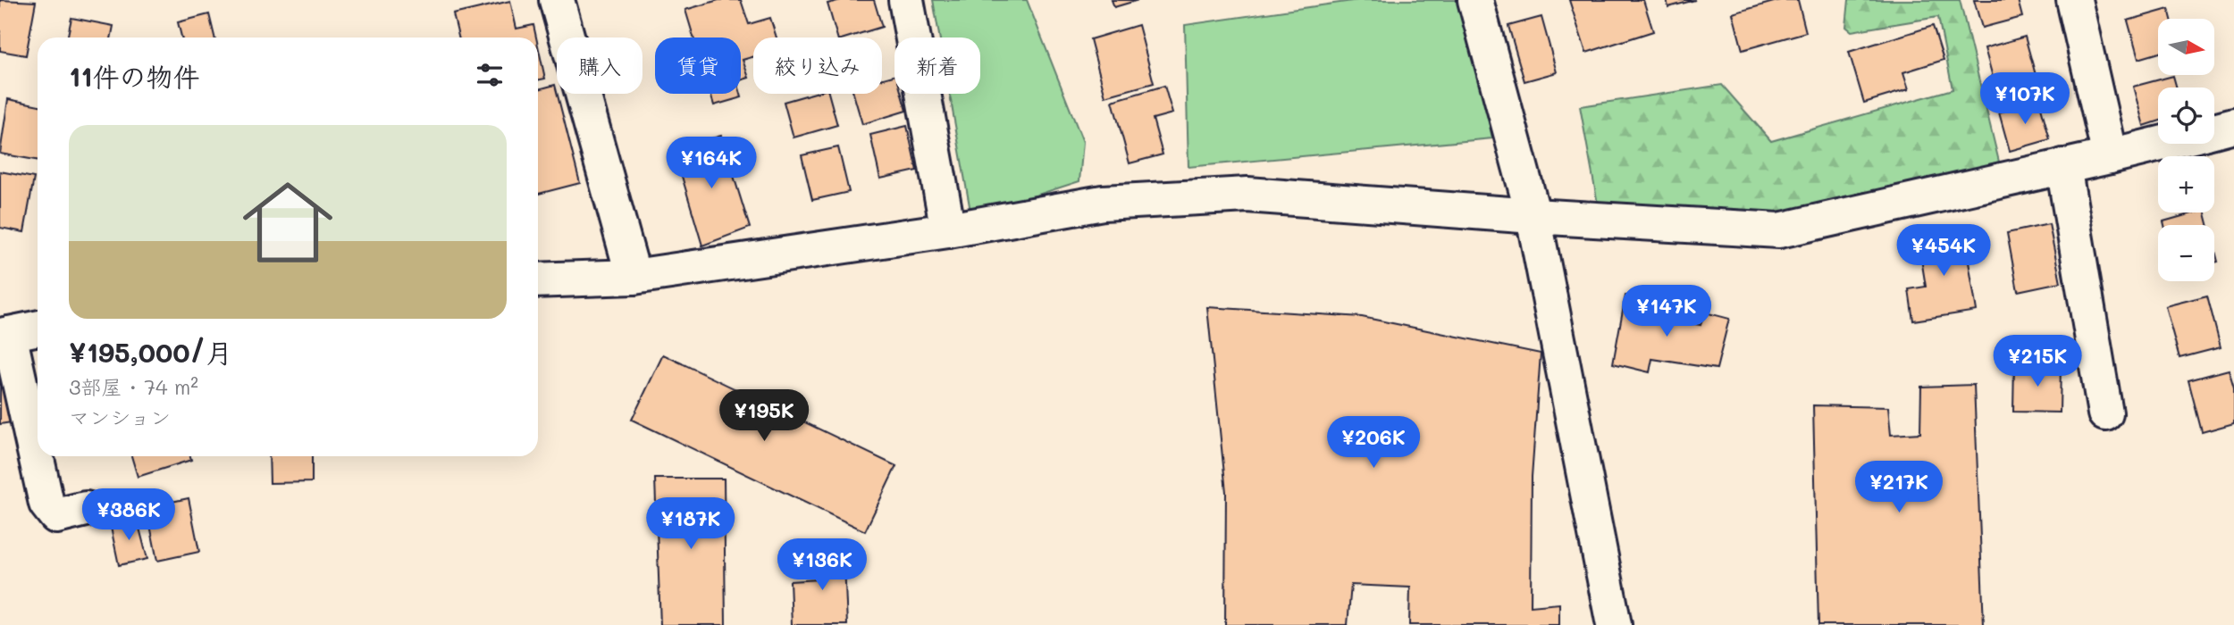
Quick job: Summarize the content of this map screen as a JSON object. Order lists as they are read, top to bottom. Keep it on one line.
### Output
{"north":"right","page":{"map_buttons":["+","−"],"chip":["購入","賃貸","絞り込み","新着"],"heading":"11件の物件","price":["¥107K","¥164K","¥454K","¥147K","¥215K","¥195K","¥206K","¥217K","¥386K","¥187K","¥136K"],"list":[{"name":"¥195,000/月","note":"3部屋 · 74 m² · マンション"}]}}
